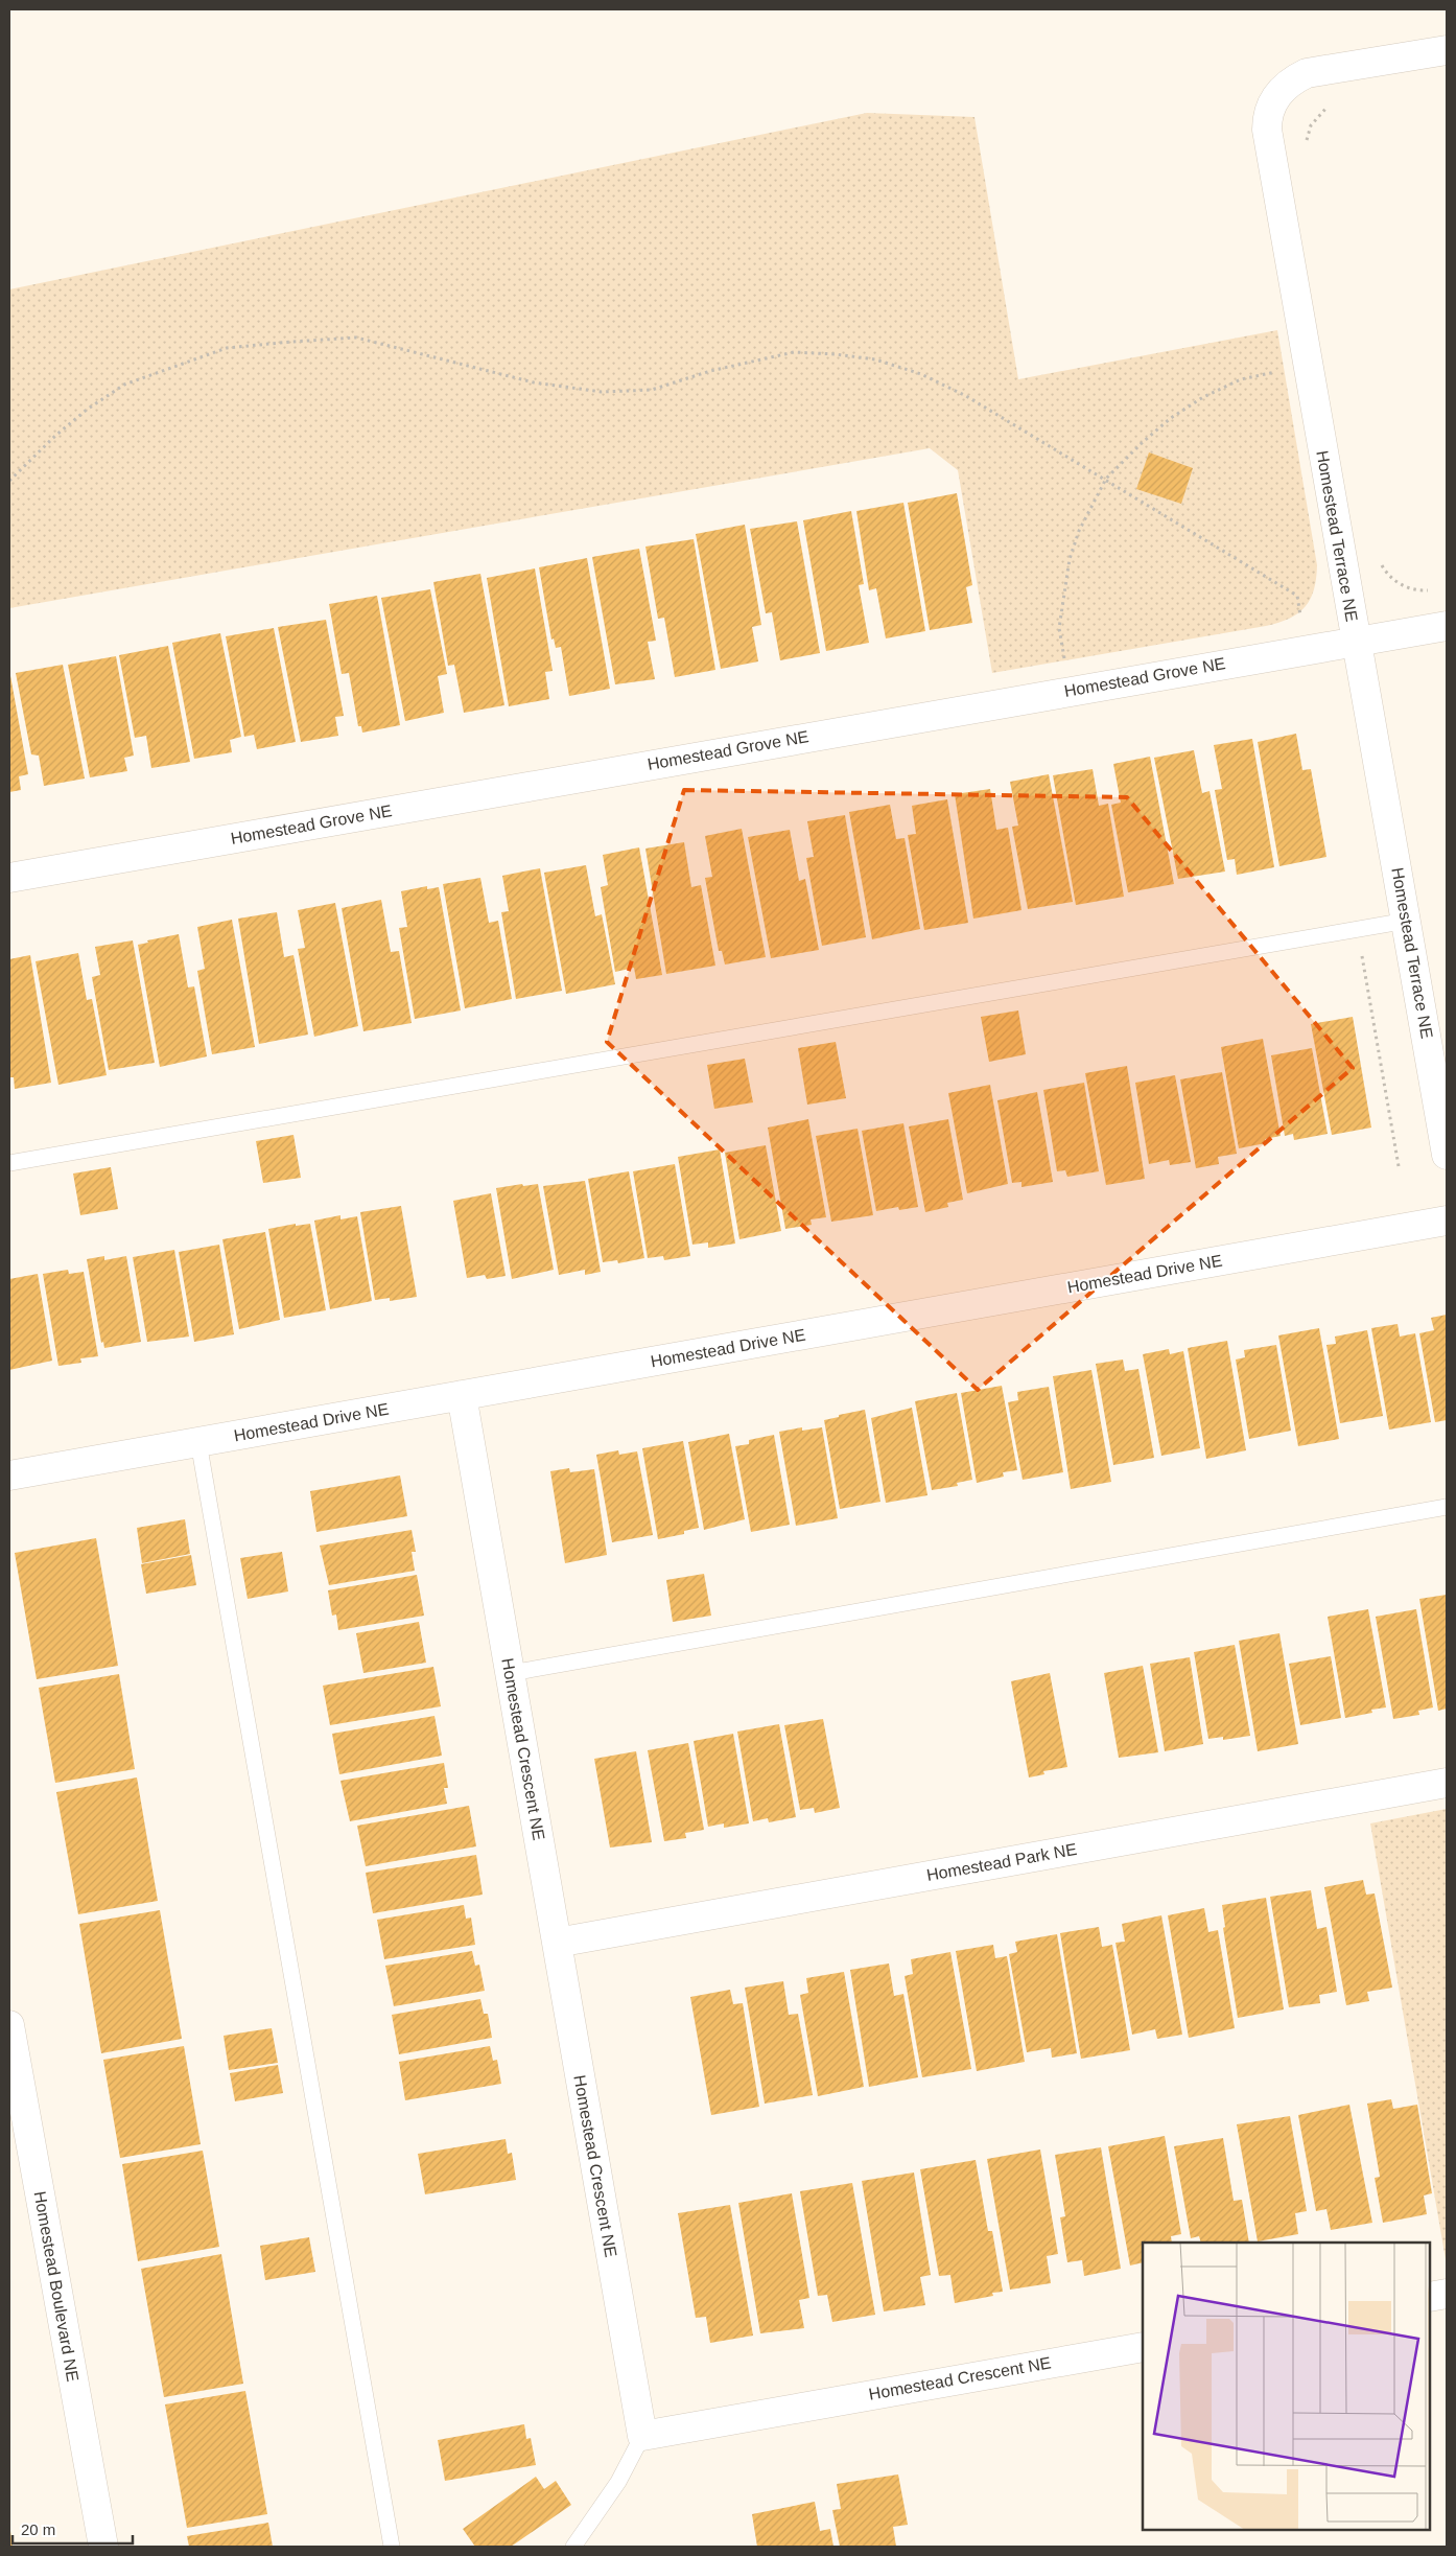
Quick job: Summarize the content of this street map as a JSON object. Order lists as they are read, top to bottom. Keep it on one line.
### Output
{"streets":{"street":["Homestead Terrace NE","Homestead Grove NE","Homestead Drive NE","Homestead Crescent NE","Homestead Park NE","Homestead Boulevard NE"]},"crossings":[["Homestead Terrace NE","Homestead Grove NE"],["Homestead Drive NE","Homestead Crescent NE"],["Homestead Crescent NE","Homestead Park NE"]],"scale_bar":"20 m"}
